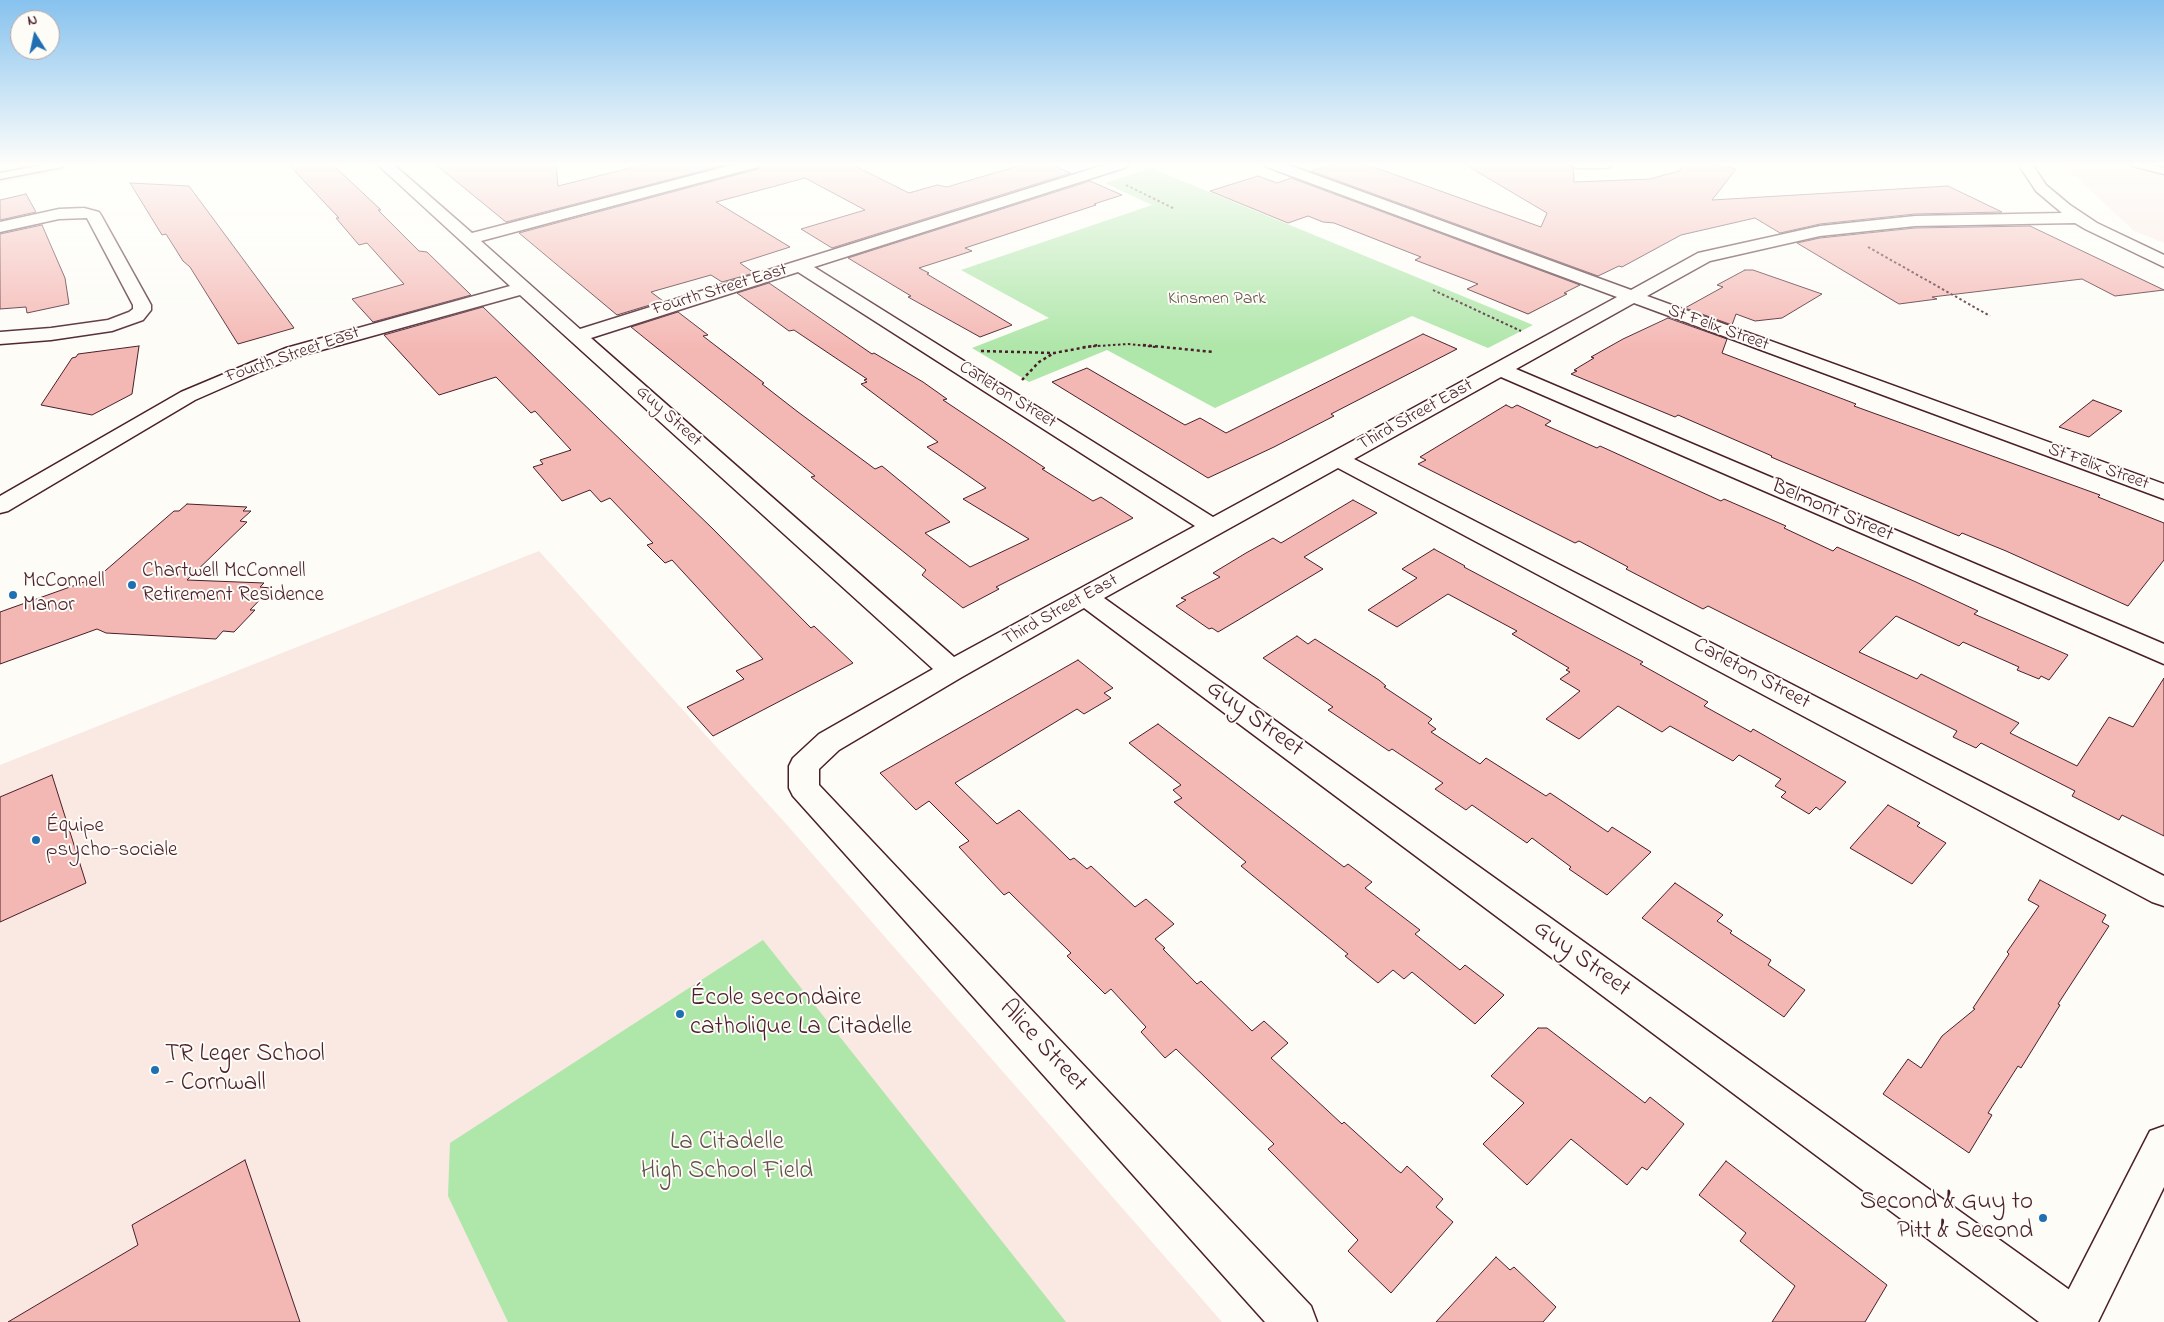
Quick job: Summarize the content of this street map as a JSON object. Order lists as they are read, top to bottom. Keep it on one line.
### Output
{"streets":{"street":["Fourth Street East","St Felix Street","Carleton Street","Third Street East","Guy Street","Belmont Street","Alice Street"]},"crossings":[["Fourth Street East","Carleton Street"],["Fourth Street East","Guy Street"],["St Felix Street","Third Street East"],["Carleton Street","Third Street East"],["Third Street East","Guy Street"],["Third Street East","Belmont Street"],["Third Street East","Alice Street"]],"parks":["Kinsmen Park","La Citadelle High School Field"],"places":["Chartwell McConnell Retirement Residence","McConnell Manor","Équipe psycho-sociale","École secondaire catholique La Citadelle","TR Leger School - Cornwall","Second & Guy to Pitt & Second"],"north":"top"}
